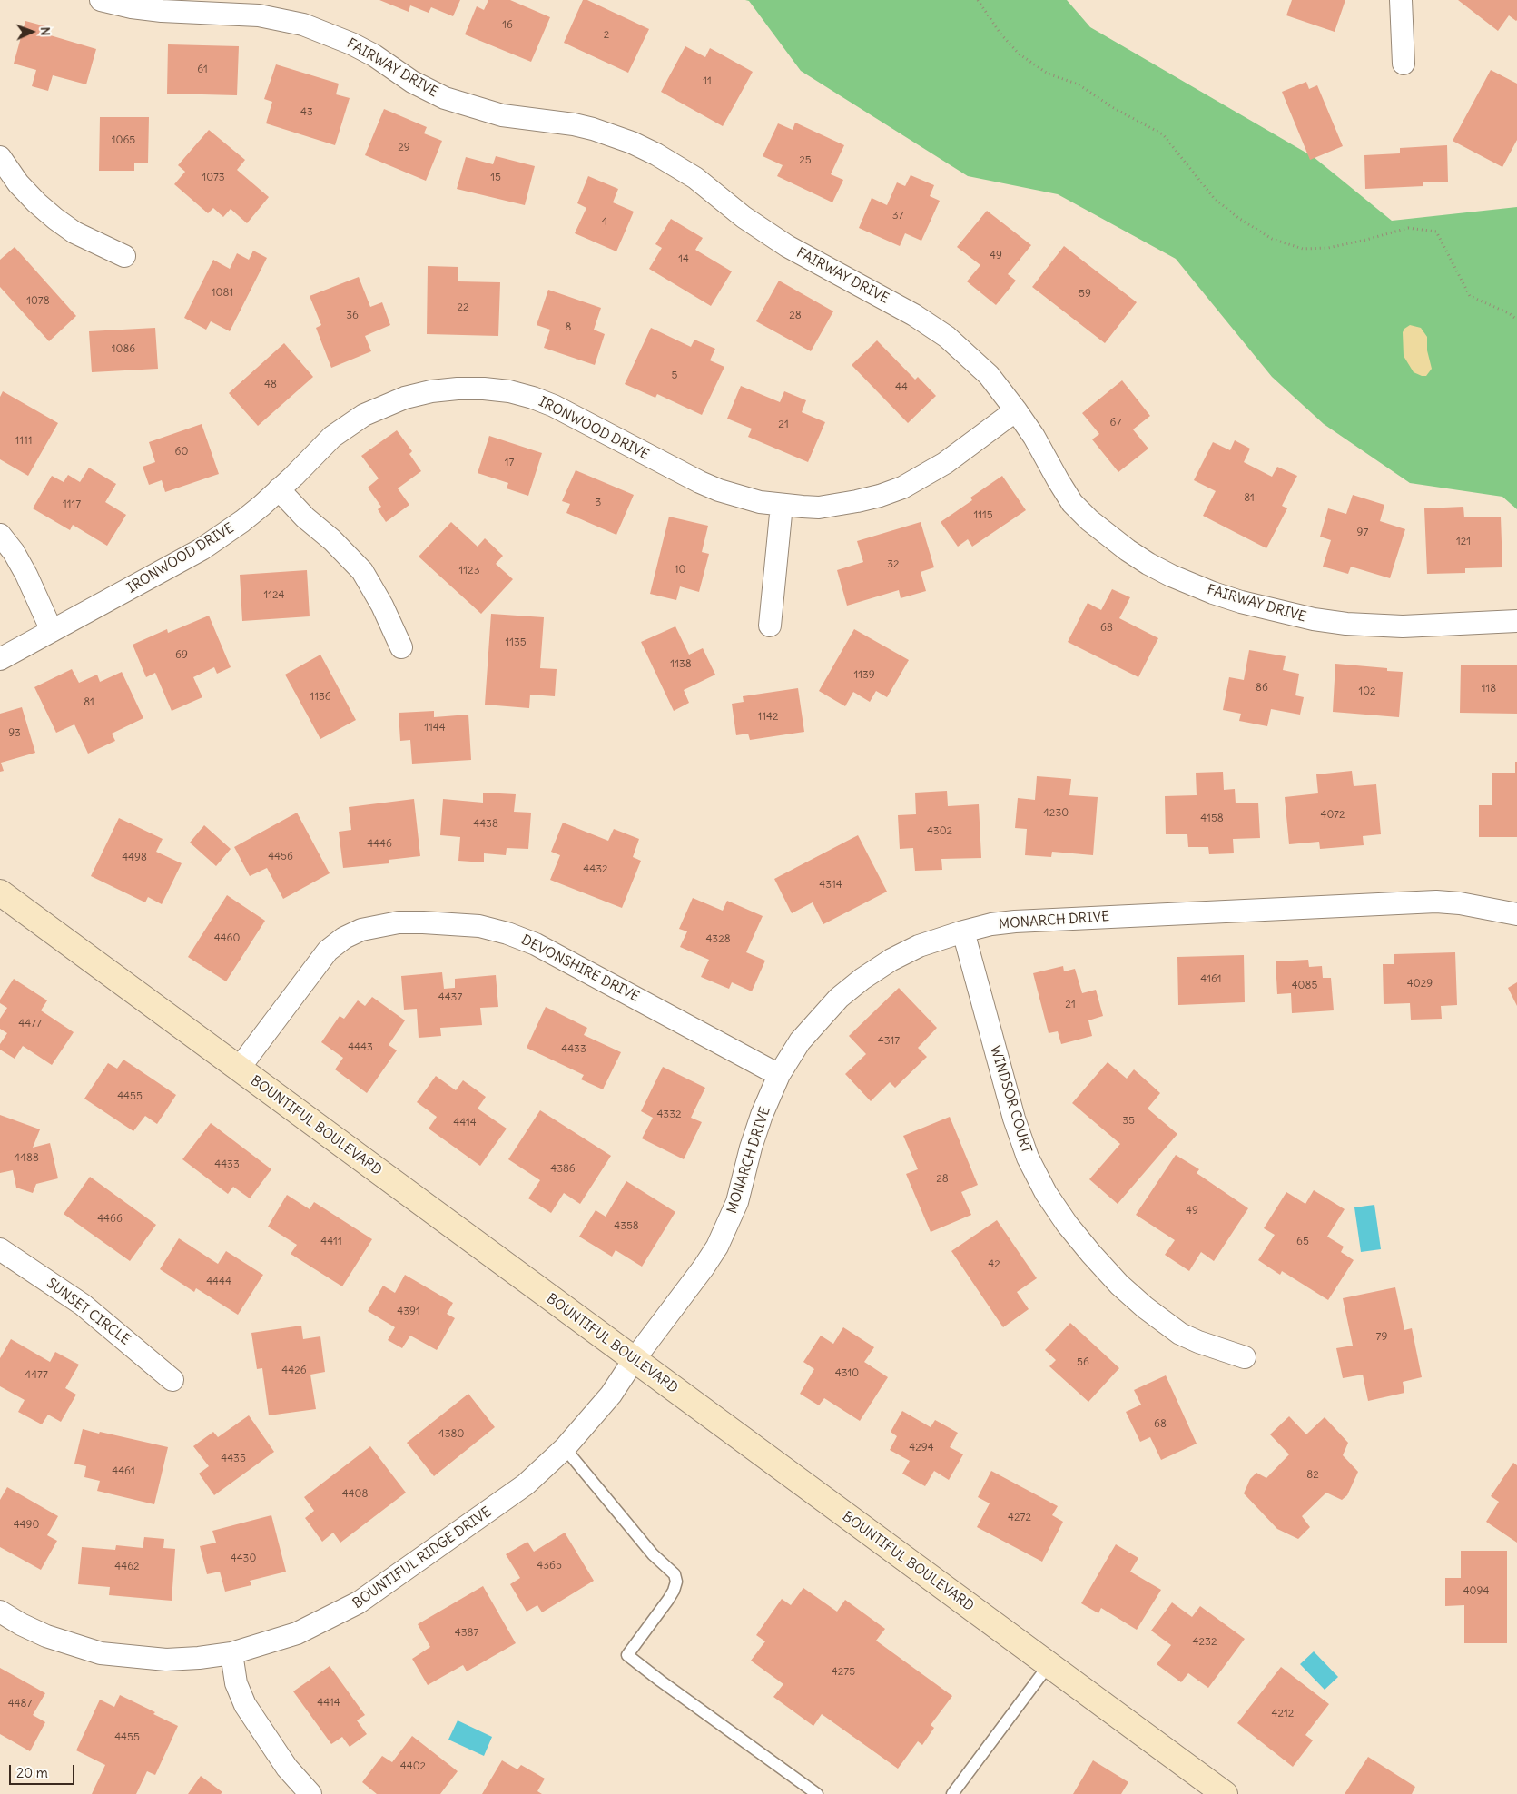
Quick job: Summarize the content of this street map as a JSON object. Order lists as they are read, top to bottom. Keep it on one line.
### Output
{"streets":{"main road":["BOUNTIFUL BOULEVARD"],"street":["FAIRWAY DRIVE","IRONWOOD DRIVE","MONARCH DRIVE","DEVONSHIRE DRIVE","WINDSOR COURT","SUNSET CIRCLE","BOUNTIFUL RIDGE DRIVE"]},"crossings":[["FAIRWAY DRIVE","IRONWOOD DRIVE"],["MONARCH DRIVE","DEVONSHIRE DRIVE"],["MONARCH DRIVE","WINDSOR COURT"],["MONARCH DRIVE","BOUNTIFUL BOULEVARD"],["MONARCH DRIVE","BOUNTIFUL RIDGE DRIVE"],["DEVONSHIRE DRIVE","BOUNTIFUL BOULEVARD"],["BOUNTIFUL BOULEVARD","BOUNTIFUL RIDGE DRIVE"]],"house_numbers":["16","2","61","11","43","1065","29","25","1073","15","37","4","49","14","1081","59","1078","22","36","28","8","1086","5","48","44","67","21","1111","60","17","81","3","1117","1115","97","121","32","10","1123","1124","68","1135","69","1138","1139","86","118","102","1136","81","1142","1144","93","4230","4072","4158","4438","4302","4446","4456","4498","4432","4314","4460","4328","4161","4029","4085","4437","21","4477","4317","4443","4433","4455","4332","35","4414","4488","4433","4386","28","49","4466","4358","4411","65","42","4444","4391","79","56","4426","4310","4477","68","4380","4294","4435","4461","82","4408","4272","4490","4430","4365","4462","4094","4387","4232","4275","4414","4487","4212","4455","4402"],"scale_bar":"20 m","north":"right"}
